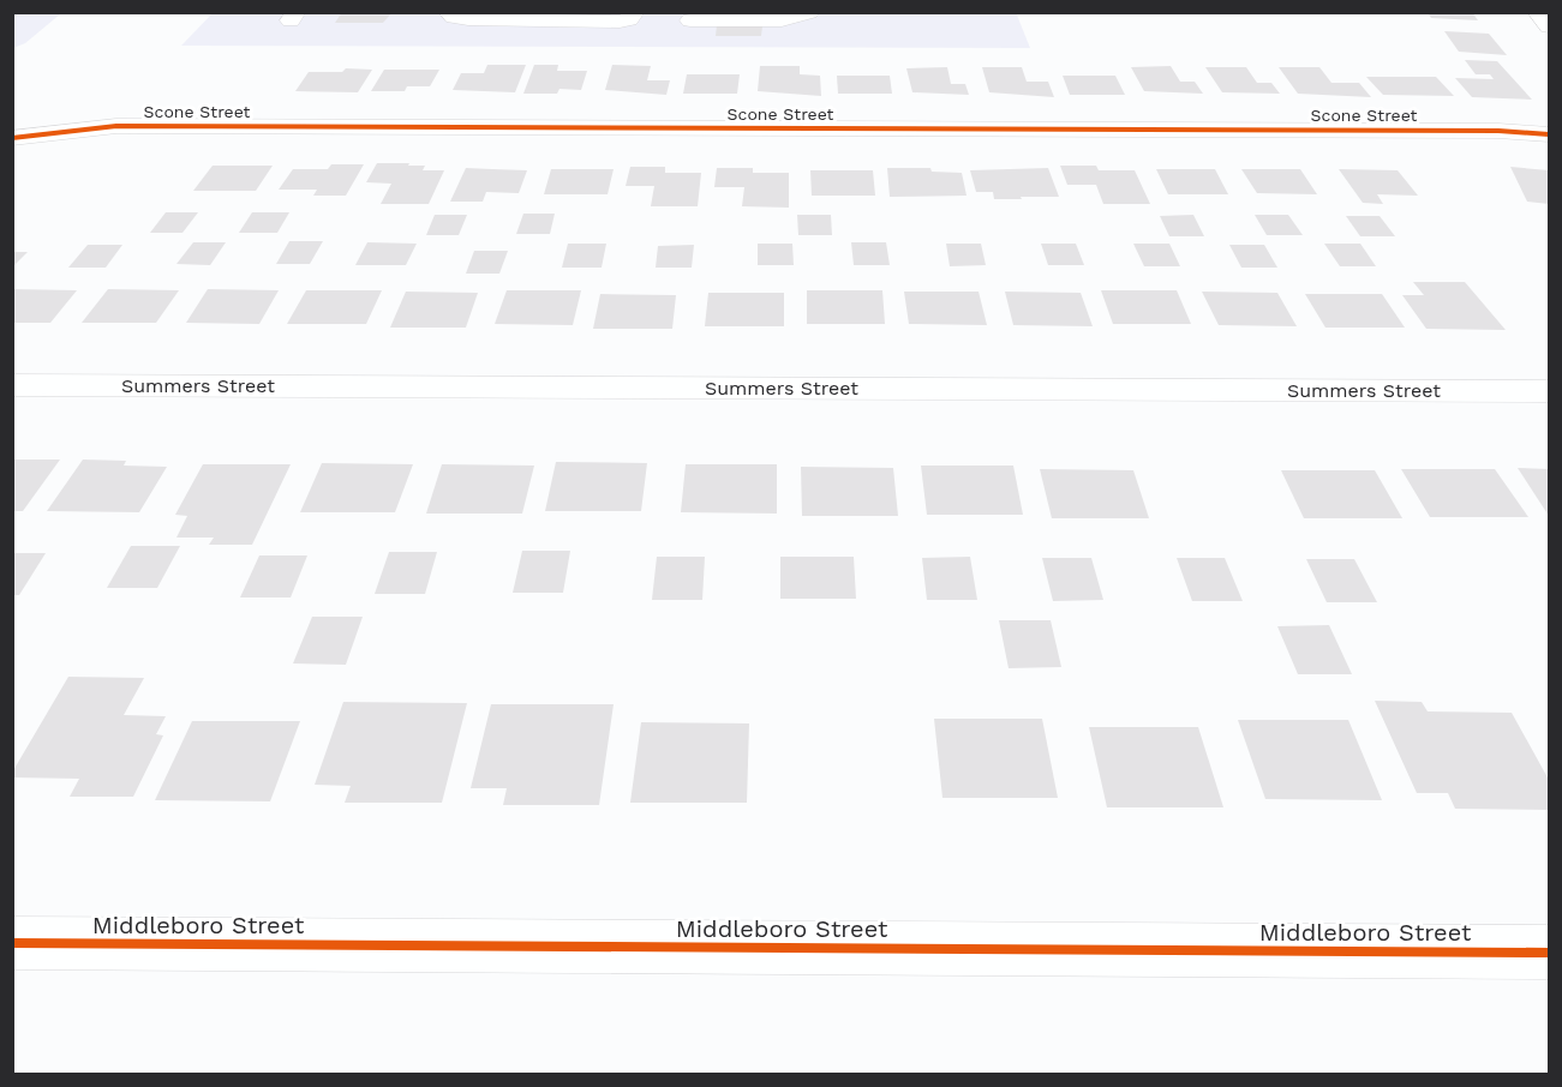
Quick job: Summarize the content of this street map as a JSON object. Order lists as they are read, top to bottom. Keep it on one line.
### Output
{"streets":{"street":["Scone Street","Summers Street","Middleboro Street"]}}
